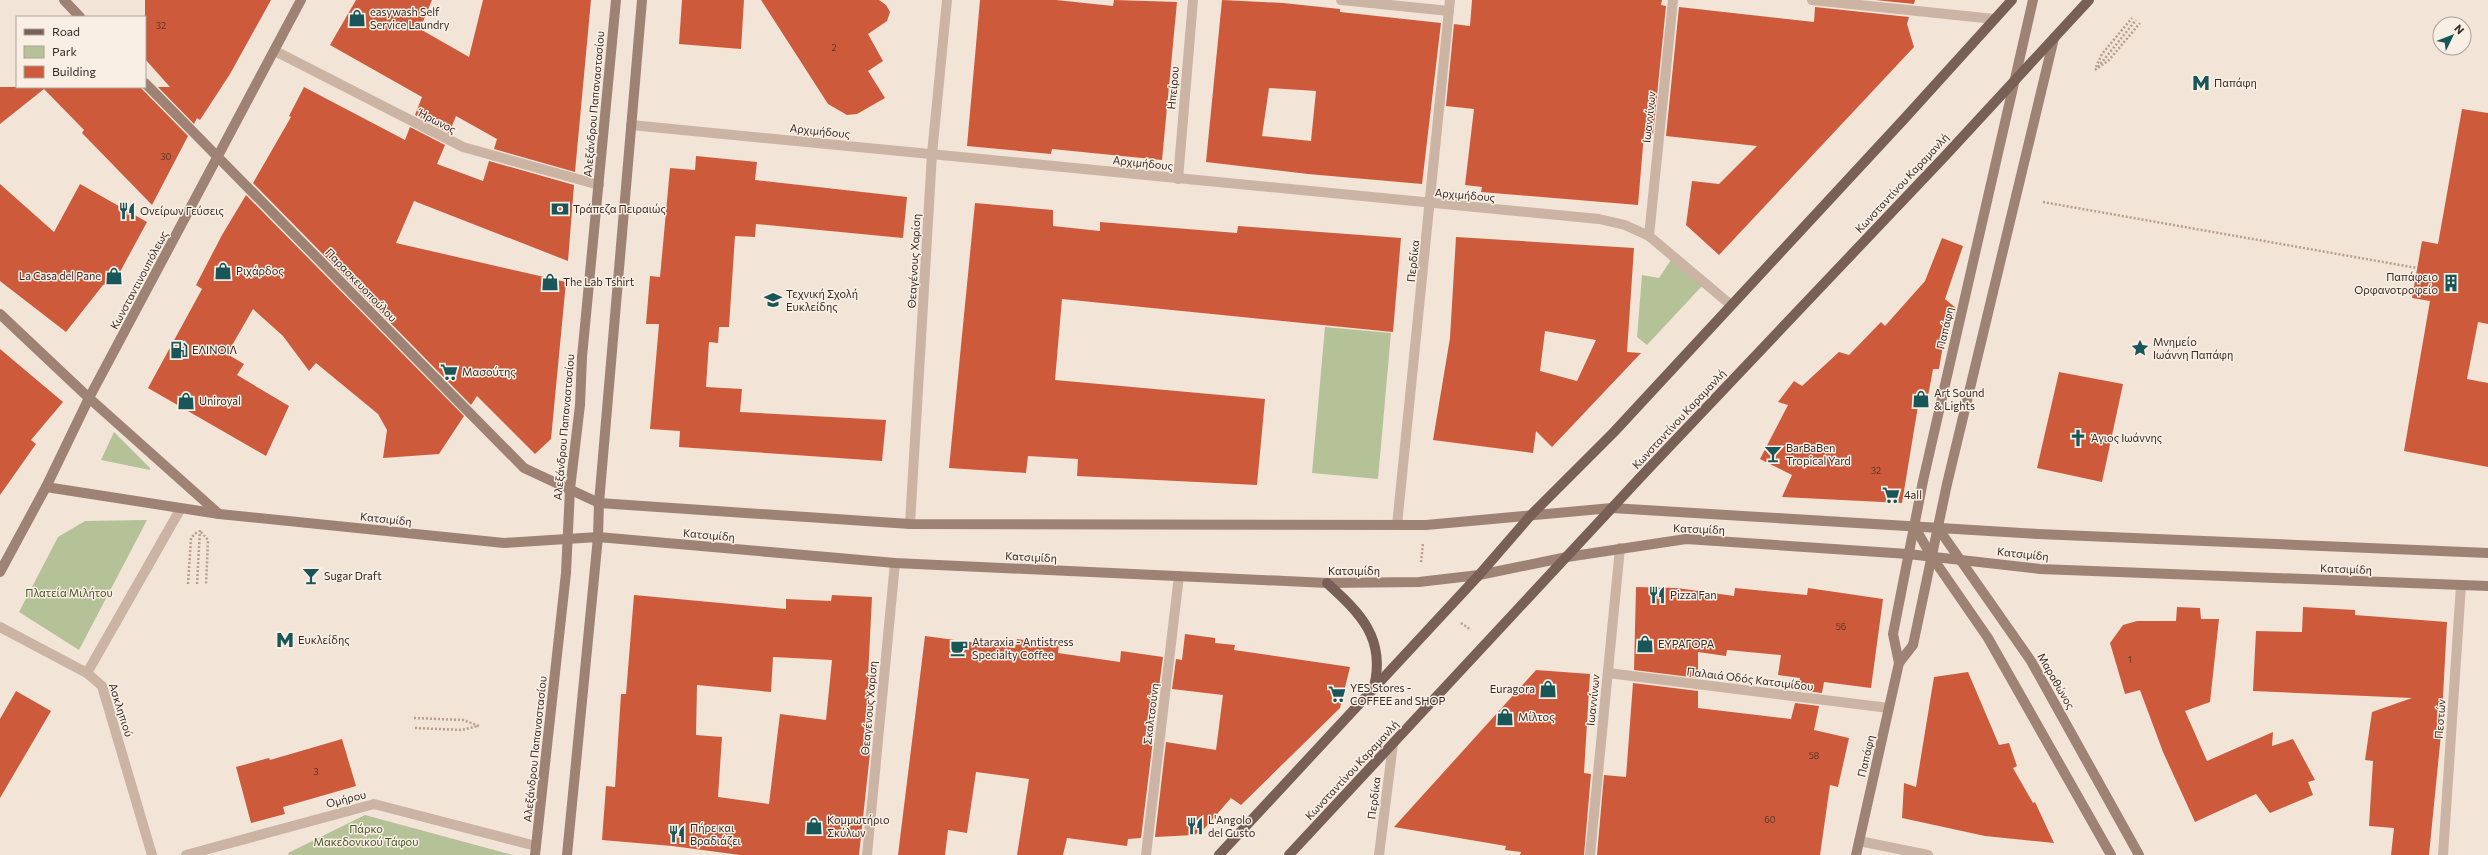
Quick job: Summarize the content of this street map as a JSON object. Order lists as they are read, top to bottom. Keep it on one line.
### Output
{"streets":{"main road":["Αλεξάνδρου Παπαναστασίου","Κωνσταντίνου Καραμανλή","Κωνσταντινουπόλεως","Παρασκευοπούλου","Παπάφη","Κατσιμίδη","Μαραθώνος"],"street":["Ηπείρου","Ιωαννίνων","Ήρωνος","Αρχιμήδους","Θεαγένους Χαρίση","Περδίκα","Παλαιά Οδός Κατσιμίδου","Ασκληπιού","Σκαλτσούνη","Πεστών","Ομήρου"]},"crossings":[["Ηπείρου","Αρχιμήδους"],["Αλεξάνδρου Παπαναστασίου","Ήρωνος"],["Αλεξάνδρου Παπαναστασίου","Παρασκευοπούλου"],["Αλεξάνδρου Παπαναστασίου","Κατσιμίδη"],["Αλεξάνδρου Παπαναστασίου","Ομήρου"],["Ιωαννίνων","Αρχιμήδους"],["Ιωαννίνων","Κατσιμίδη"],["Ιωαννίνων","Παλαιά Οδός Κατσιμίδου"],["Ήρωνος","Κωνσταντινουπόλεως"],["Αρχιμήδους","Θεαγένους Χαρίση"],["Αρχιμήδους","Περδίκα"],["Κωνσταντίνου Καραμανλή","Περδίκα"],["Κωνσταντίνου Καραμανλή","Παπάφη"],["Κωνσταντίνου Καραμανλή","Κατσιμίδη"],["Θεαγένους Χαρίση","Κατσιμίδη"],["Περδίκα","Κατσιμίδη"],["Κωνσταντινουπόλεως","Παρασκευοπούλου"],["Κωνσταντινουπόλεως","Κατσιμίδη"],["Παρασκευοπούλου","Κατσιμίδη"],["Παπάφη","Κατσιμίδη"],["Παπάφη","Παλαιά Οδός Κατσιμίδου"],["Παπάφη","Μαραθώνος"],["Κατσιμίδη","Μαραθώνος"],["Κατσιμίδη","Σκαλτσούνη"],["Κατσιμίδη","Πεστών"]],"parks":["Πλατεία Μιλήτου","Πάρκο Μακεδονικού Τάφου"],"places":{"shop":["easywash Self Service Laundry","Ριχάρδος","La Casa del Pane","The Lab Tshirt","Art Sound & Lights","Uniroyal","ΕΥΡΑΓΟΡΑ","Euragora","Μίλτος","Κομμωτήριο Σκύλων"],"metro station":["Παπάφη","Ευκλείδης"],"bank":["Τράπεζα Πειραιώς"],"restaurant":["Ονείρων Γεύσεις","Pizza Fan","L'Angolo del Gusto","Πήρε και Βραδιάζει"],"building":["Παπάφειο Ορφανοτροφείο"],"school or university":["Τεχνική Σχολή Ευκλείδης"],"place":["Μνημείο Ιωάννη Παπάφη"],"fuel station":["ΕΛΙΝΟΙΛ"],"supermarket":["Μασούτης","4all","YES Stores - COFFEE and SHOP"],"church":["Άγιος Ιωάννης"],"bar":["BarBaBen Tropical Yard","Sugar Draft"],"cafe":["Ataraxia - Antistress Specialty Coffee"]},"house_numbers":["32","2","30","32","56","1","58","3","60"],"legend":["Road","Park","Building"],"north":"top right"}
